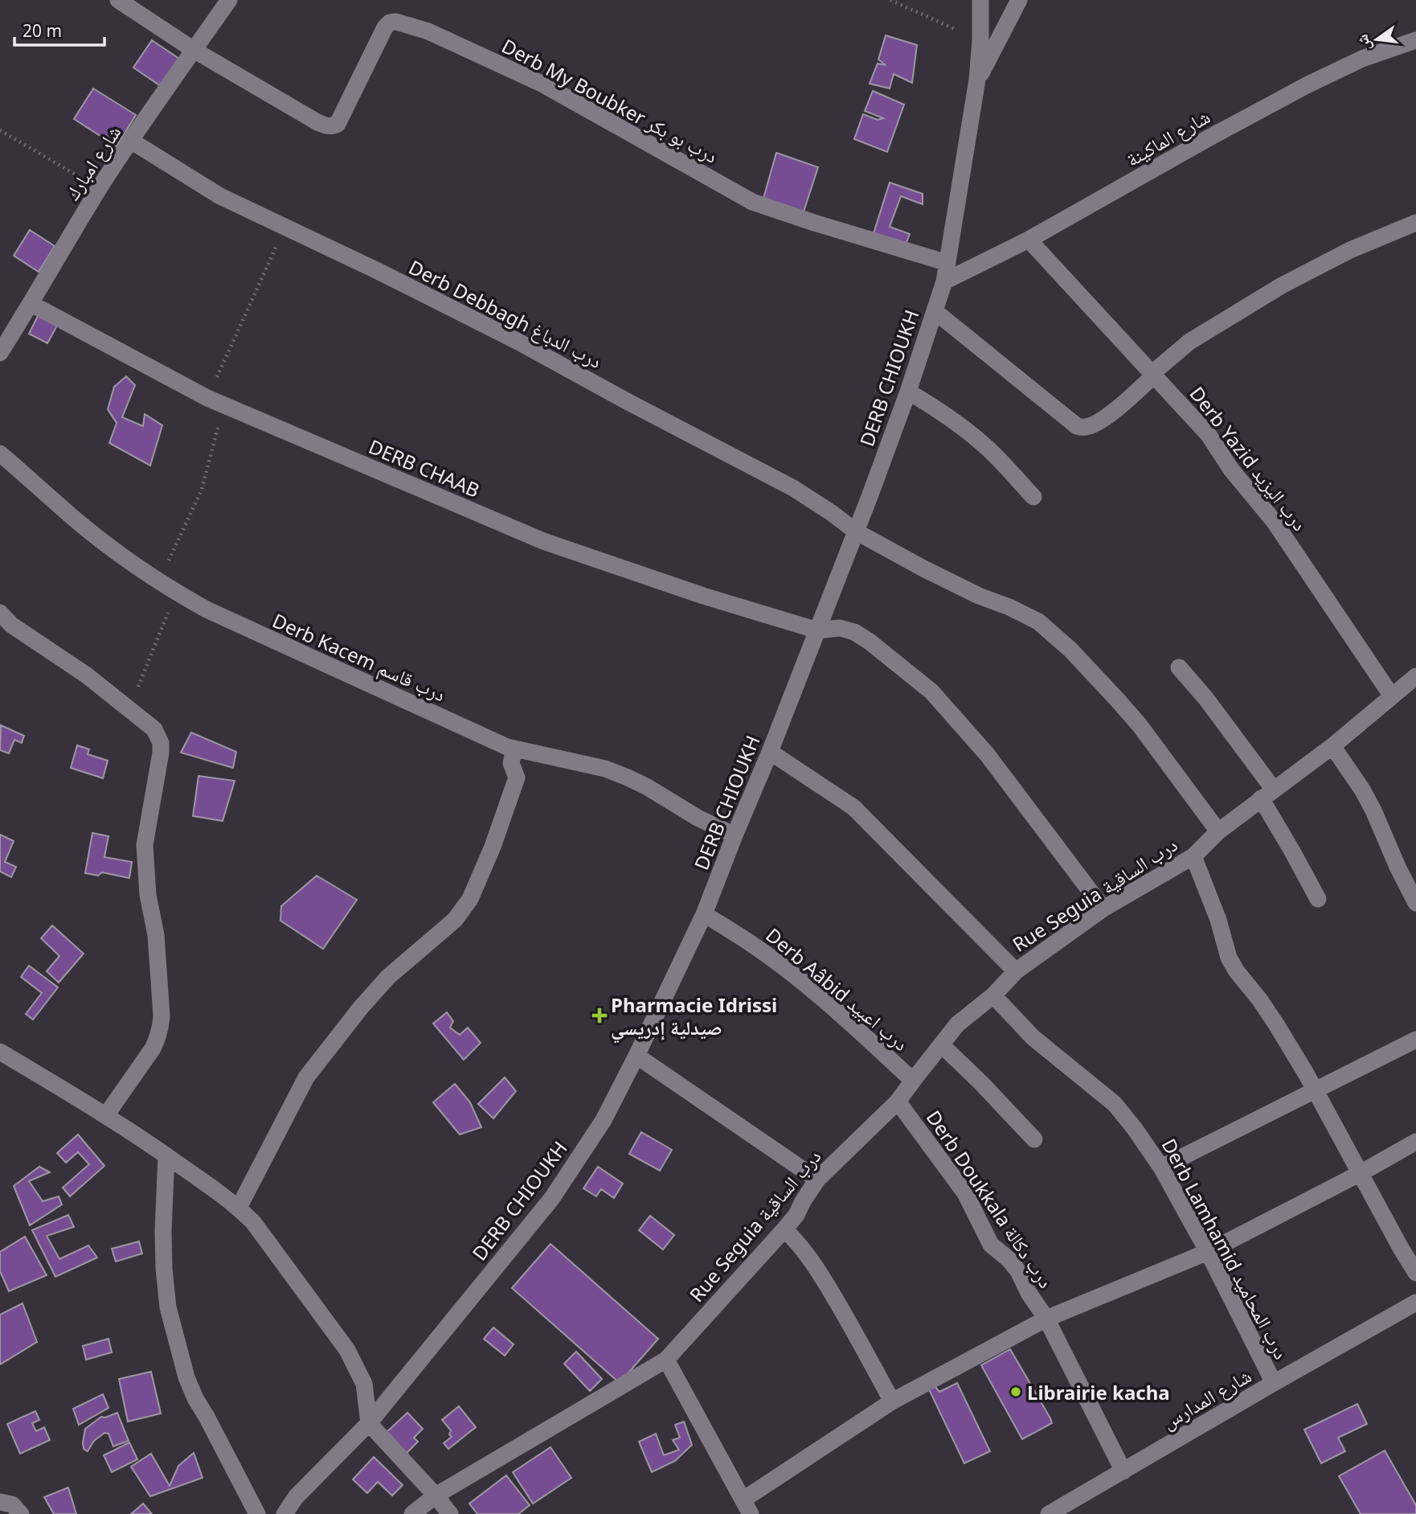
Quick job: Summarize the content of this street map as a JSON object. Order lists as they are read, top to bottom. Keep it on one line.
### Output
{"streets":{"street":["Derb My Boubker درب بو بكر","شارع الماكينة","شارع امبارك","Derb Debbagh درب الدباغ","DERB CHIOUKH","Derb Yazid درب اليزيد","DERB CHAAB","Derb Kacem درب قاسم","Rue Seguia درب الساقية","Derb Aâbid درب اعبيد","Derb Doukkala درب دكالة","Derb Lamhamid درب المحاميد","شارع المدارس"]},"crossings":[["Derb My Boubker درب بو بكر","شارع امبارك"],["Derb My Boubker درب بو بكر","DERB CHIOUKH"],["شارع الماكينة","DERB CHIOUKH"],["شارع الماكينة","Derb Yazid درب اليزيد"],["شارع امبارك","Derb Debbagh درب الدباغ"],["شارع امبارك","DERB CHAAB"],["Derb Debbagh درب الدباغ","DERB CHIOUKH"],["Derb Debbagh درب الدباغ","Rue Seguia درب الساقية"],["DERB CHIOUKH","DERB CHAAB"],["DERB CHIOUKH","Derb Kacem درب قاسم"],["DERB CHIOUKH","Derb Aâbid درب اعبيد"],["Derb Yazid درب اليزيد","Rue Seguia درب الساقية"],["Rue Seguia درب الساقية","Derb Aâbid درب اعبيد"],["Rue Seguia درب الساقية","Derb Doukkala درب دكالة"],["Rue Seguia درب الساقية","Derb Lamhamid درب المحاميد"],["Derb Doukkala درب دكالة","شارع المدارس"],["Derb Lamhamid درب المحاميد","شارع المدارس"]],"places":{"health":["Pharmacie Idrissi صيدلية إدريسي"],"other":["Librairie kacha"]},"scale_bar":"20 m","north":"left"}
